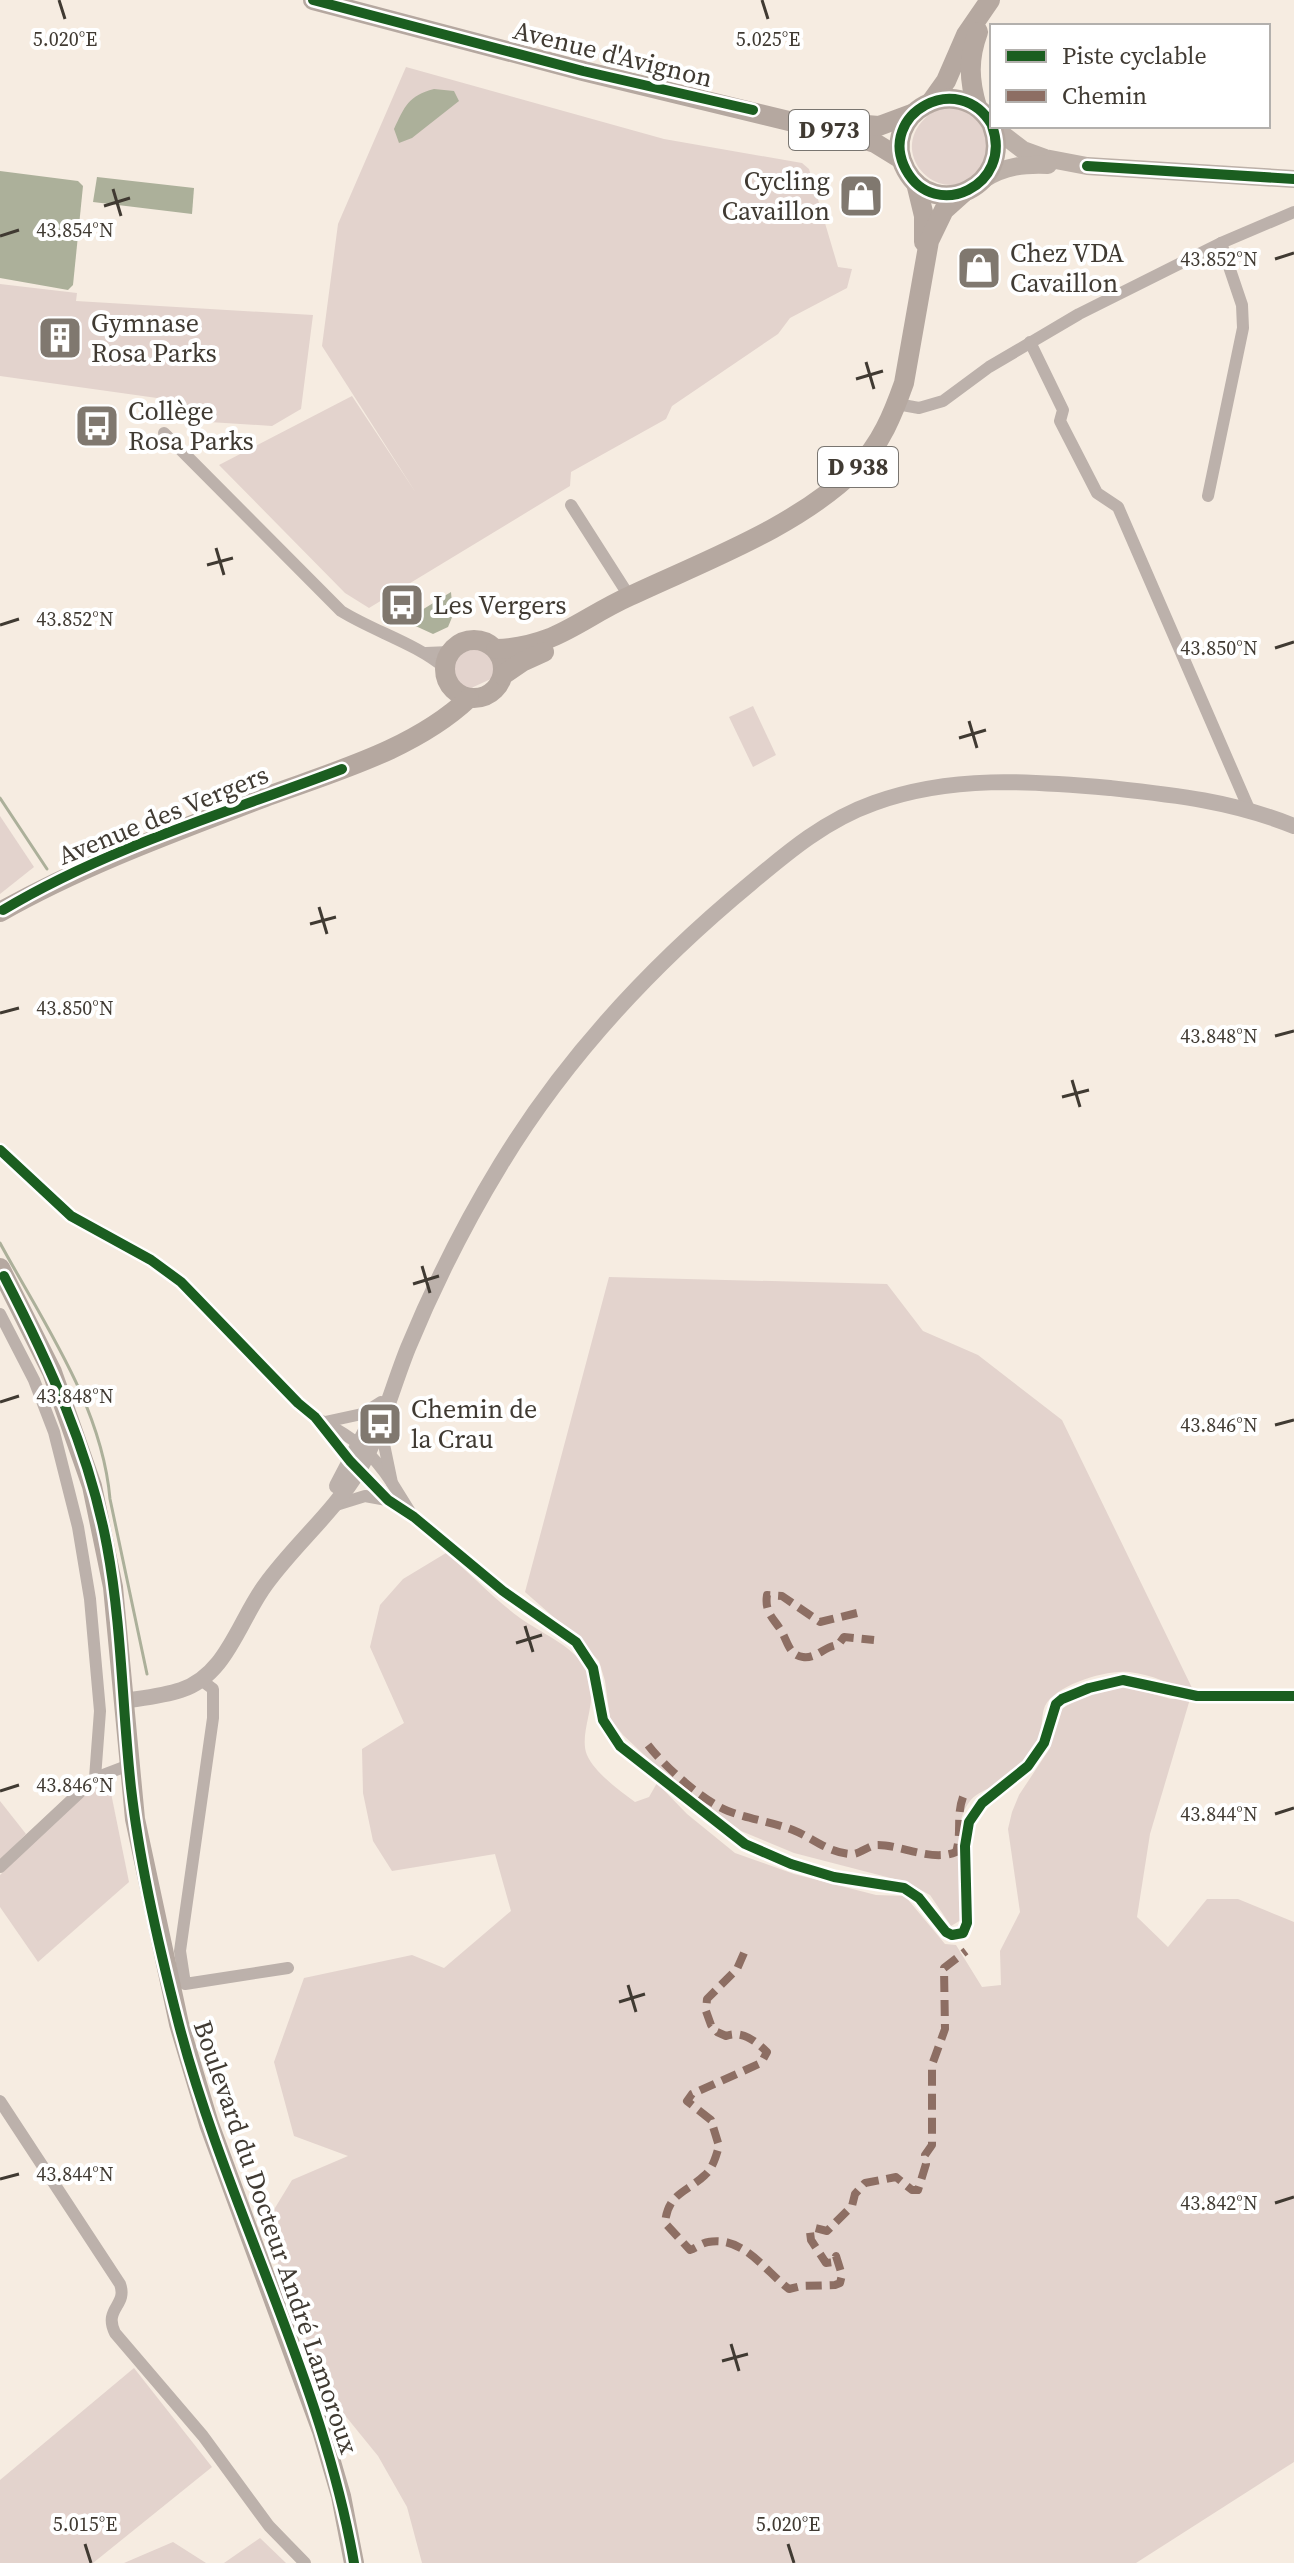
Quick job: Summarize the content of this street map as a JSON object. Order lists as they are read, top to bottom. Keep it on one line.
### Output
{"streets":{"main road":["Avenue d'Avignon","D 973","D 938","Avenue des Vergers","Boulevard du Docteur André Lamoroux"]},"crossings":[["Avenue d'Avignon","D 938"],["D 938","Avenue des Vergers"]],"places":{"shop":["Cycling Cavaillon","Chez VDA Cavaillon"],"building":["Gymnase Rosa Parks"],"bus stop":["Collège Rosa Parks","Les Vergers","Chemin de la Crau"]},"legend":["Piste cyclable","Chemin"],"coordinates":["5.020°E","5.025°E","43.854°N","43.852°N","43.850°N","43.848°N","43.846°N","43.844°N","43.842°N","5.015°E"]}
